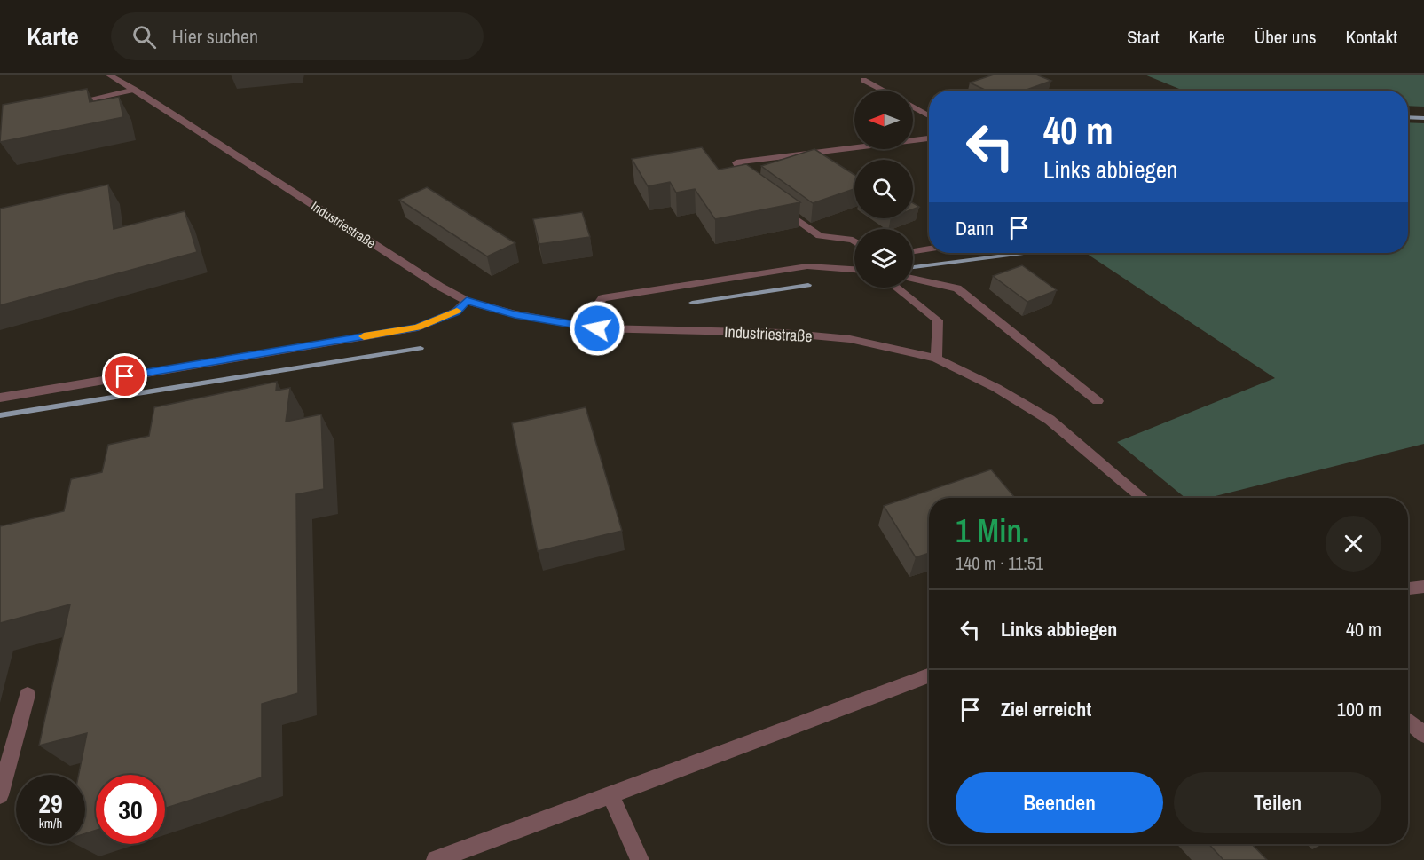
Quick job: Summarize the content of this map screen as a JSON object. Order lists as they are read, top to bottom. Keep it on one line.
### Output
{"streets":{"street":["Industriestraße"]},"north":"left","page":{"header":"Karte","search":"Hier suchen","nav":["Start","Karte","Über uns","Kontakt"],"turn":["40 m","Links abbiegen"],"then":"Dann","heading":["1 Min.","140 m · 11:51"],"list":[{"name":"Links abbiegen","value":"40 m"},{"name":"Ziel erreicht","value":"100 m"}],"buttons":["Beenden","Teilen"],"speed":"29 km/h","limit":"30"}}
